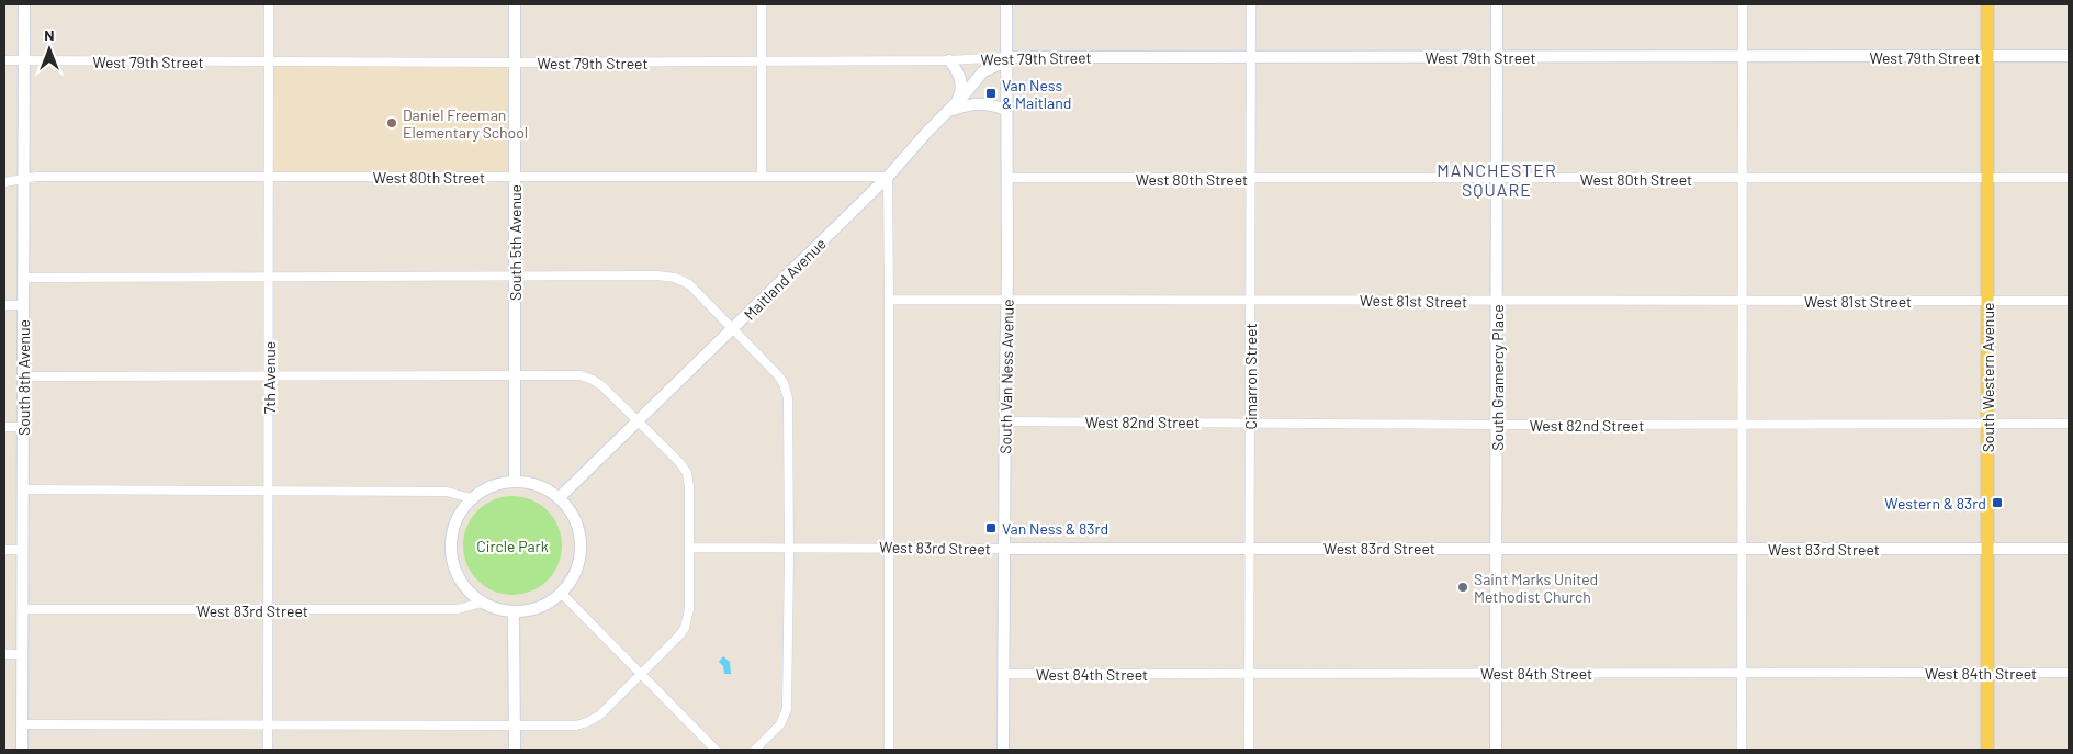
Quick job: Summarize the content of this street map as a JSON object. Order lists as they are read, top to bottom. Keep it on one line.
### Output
{"streets":{"main road":["South Western Avenue"],"street":["West 79th Street","West 80th Street","South 5th Avenue","Maitland Avenue","West 81st Street","South Van Ness Avenue","Cimarron Street","South 8th Avenue","7th Avenue","South Gramercy Place","West 82nd Street","West 83rd Street","West 84th Street"]},"crossings":[["West 79th Street","South 5th Avenue"],["West 79th Street","Maitland Avenue"],["West 79th Street","South Van Ness Avenue"],["West 79th Street","Cimarron Street"],["West 79th Street","South 8th Avenue"],["West 79th Street","7th Avenue"],["West 79th Street","South Gramercy Place"],["West 79th Street","South Western Avenue"],["West 80th Street","South 5th Avenue"],["West 80th Street","Maitland Avenue"],["West 80th Street","South Van Ness Avenue"],["West 80th Street","Cimarron Street"],["West 80th Street","South 8th Avenue"],["West 80th Street","7th Avenue"],["West 80th Street","South Gramercy Place"],["West 80th Street","South Western Avenue"],["South 5th Avenue","Maitland Avenue"],["South 5th Avenue","West 83rd Street"],["Maitland Avenue","South Van Ness Avenue"],["Maitland Avenue","West 83rd Street"],["West 81st Street","South Van Ness Avenue"],["West 81st Street","Cimarron Street"],["West 81st Street","South Gramercy Place"],["West 81st Street","South Western Avenue"],["South Van Ness Avenue","West 82nd Street"],["South Van Ness Avenue","West 83rd Street"],["South Van Ness Avenue","West 84th Street"],["Cimarron Street","West 82nd Street"],["Cimarron Street","West 83rd Street"],["Cimarron Street","West 84th Street"],["South 8th Avenue","West 83rd Street"],["7th Avenue","West 83rd Street"],["South Gramercy Place","West 82nd Street"],["South Gramercy Place","West 83rd Street"],["South Gramercy Place","West 84th Street"],["South Western Avenue","West 82nd Street"],["South Western Avenue","West 83rd Street"],["South Western Avenue","West 84th Street"]],"districts":["MANCHESTER SQUARE"],"parks":["Circle Park"],"places":{"transit":["Van Ness & Maitland","Western & 83rd","Van Ness & 83rd"],"other":["Daniel Freeman Elementary School","Saint Marks United Methodist Church"]},"north":"top"}
